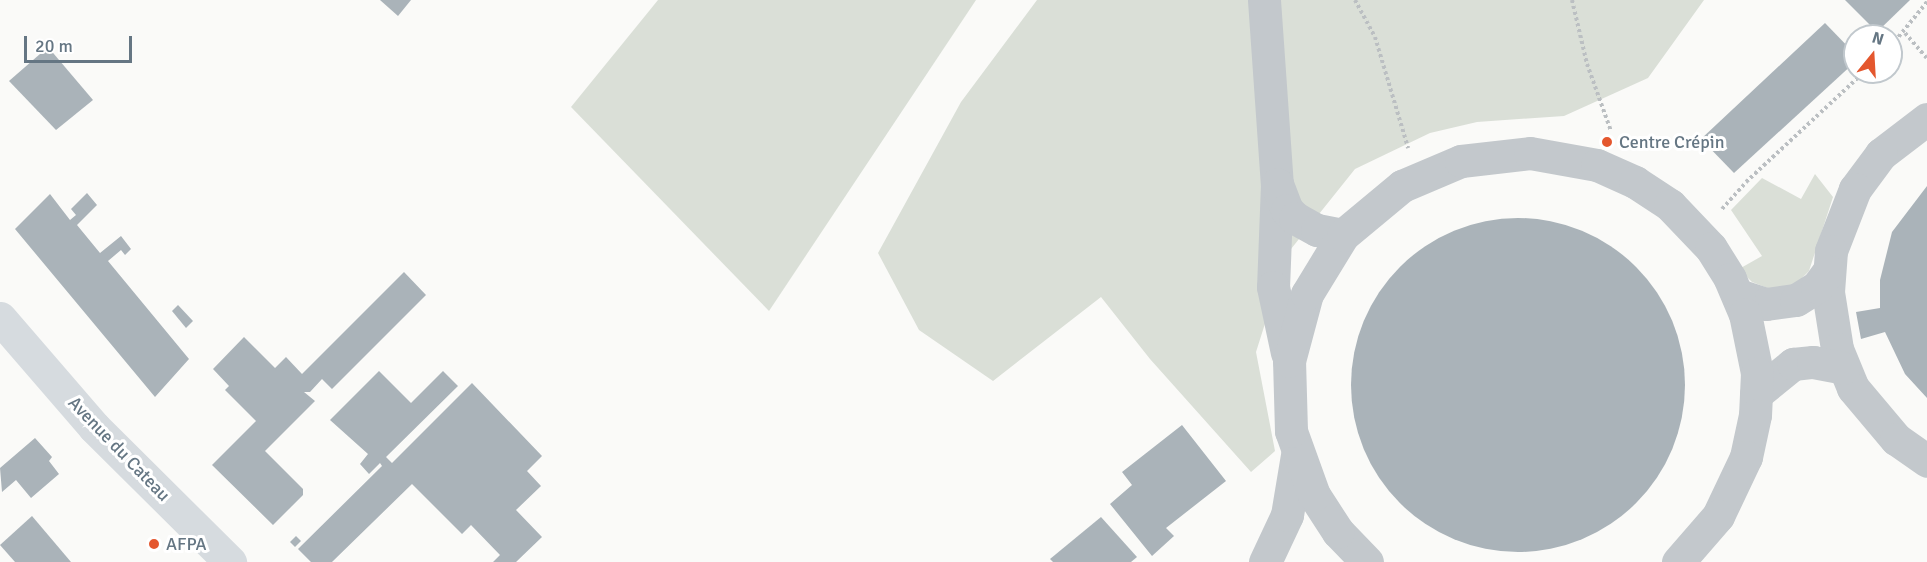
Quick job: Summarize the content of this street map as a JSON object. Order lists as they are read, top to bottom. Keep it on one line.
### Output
{"streets":{"main road":["Avenue du Cateau"]},"places":["Centre Crépin","AFPA"],"scale_bar":"20 m","north":"top"}
